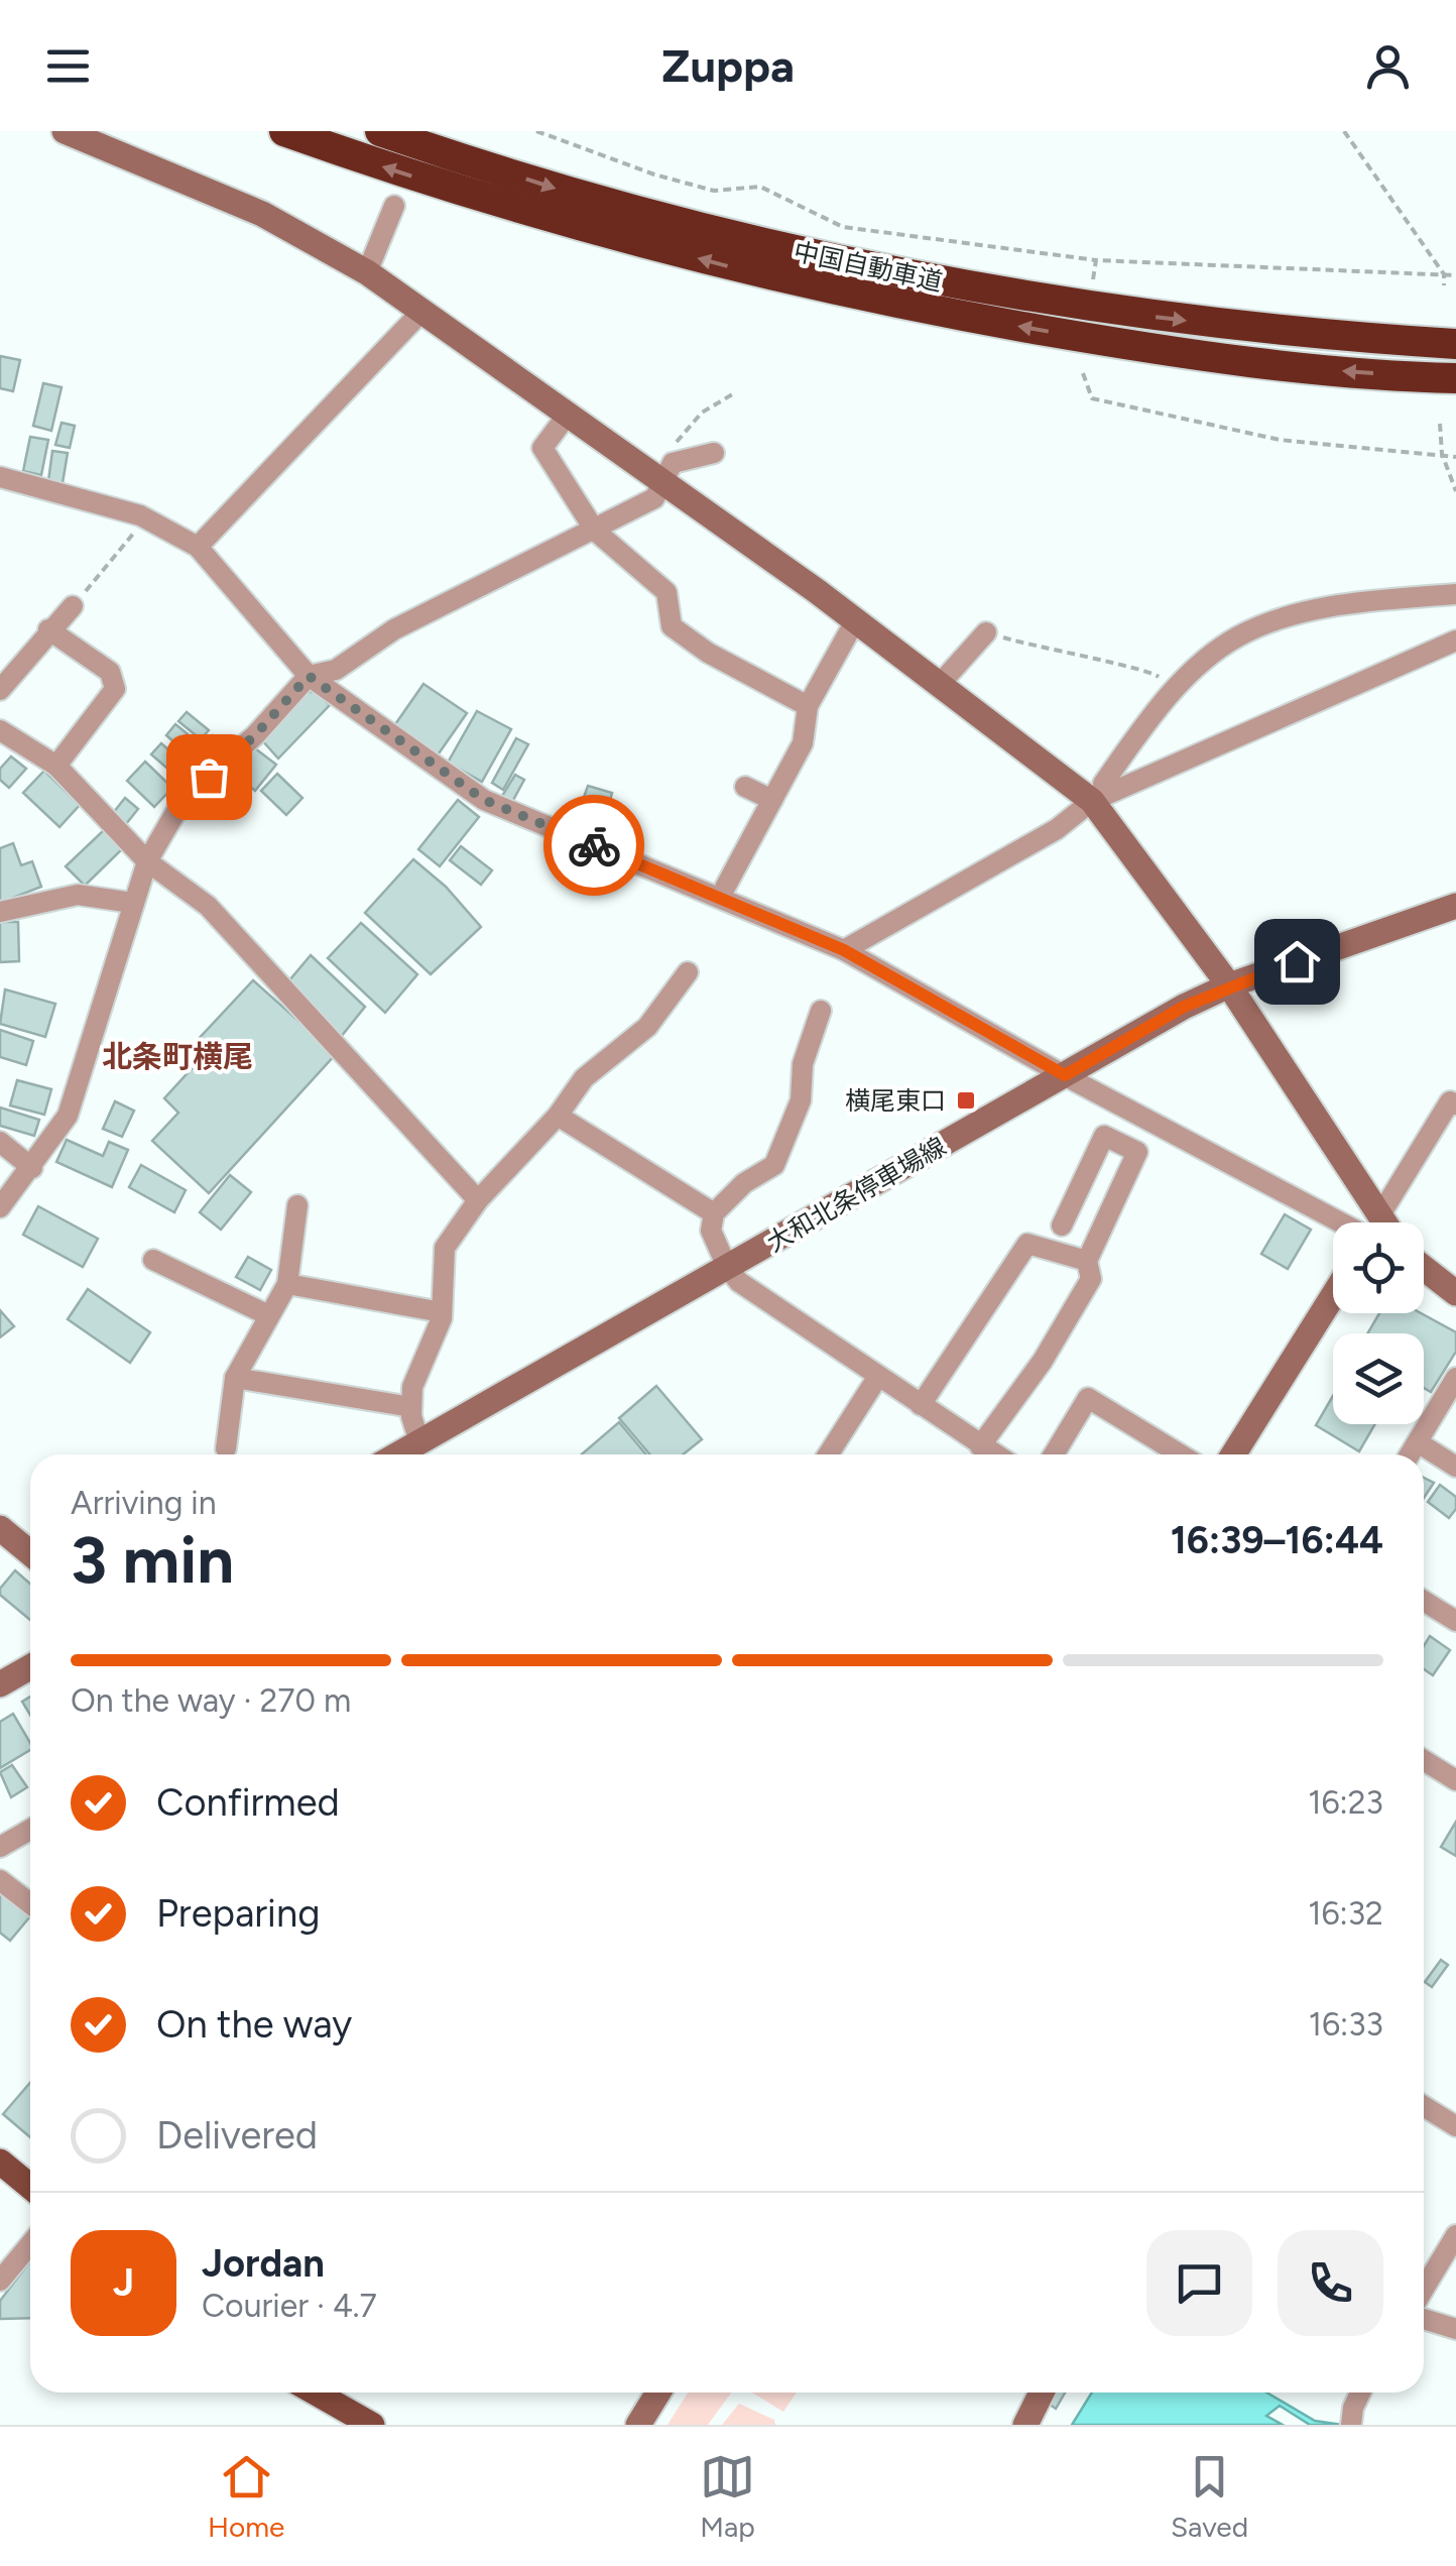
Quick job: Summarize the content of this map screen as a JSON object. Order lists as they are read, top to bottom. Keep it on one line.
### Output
{"streets":{"highway":["中国自動車道"],"street":["大和北条停車場線"]},"districts":["北条町横尾"],"places":{"transit":["横尾東口"]},"page":{"header":"Zuppa","heading":["3 min","Arriving in","16:39–16:44"],"panel":["Jordan","Courier · 4.7"],"bar":"On the way · 270 m","list":[["Confirmed","16:23"],["Preparing","16:32"],["On the way","16:33"],"Delivered"],"round":"J","tabs":["Home","Map","Saved"]}}
